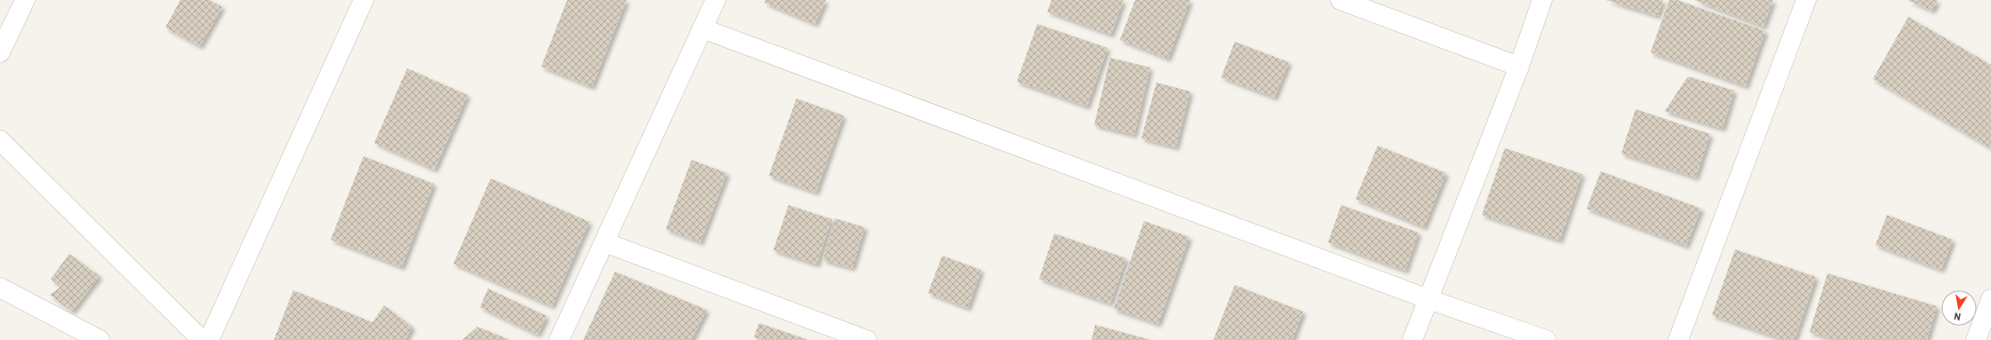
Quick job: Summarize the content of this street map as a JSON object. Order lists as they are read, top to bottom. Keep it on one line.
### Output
{"north":"bottom"}
